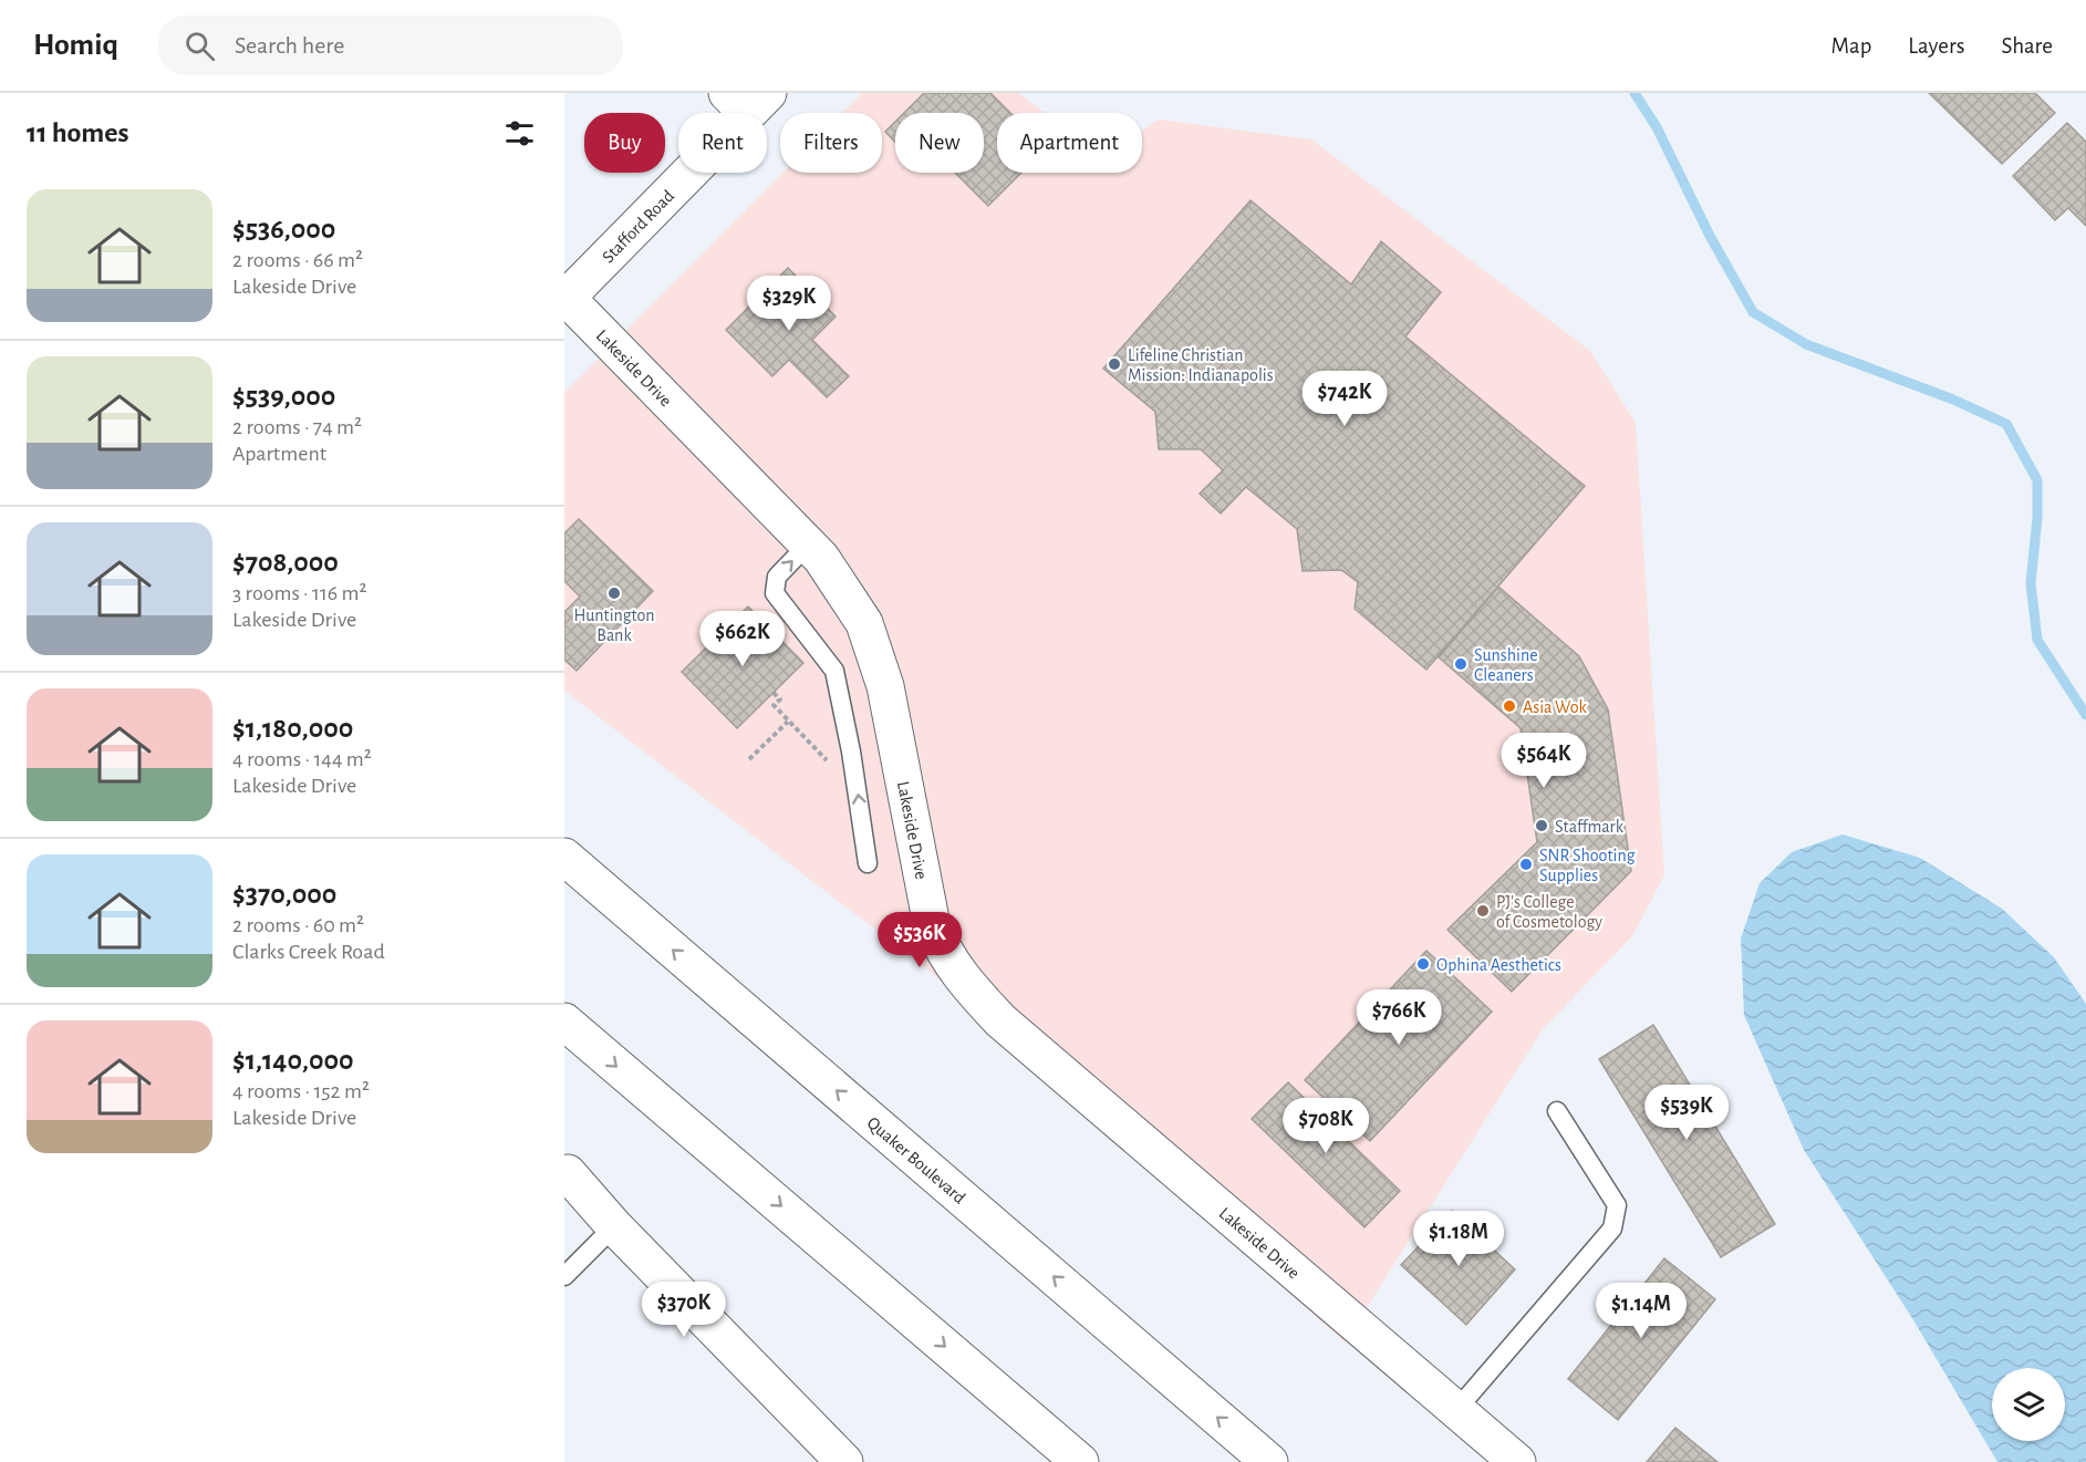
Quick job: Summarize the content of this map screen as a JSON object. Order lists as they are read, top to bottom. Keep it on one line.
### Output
{"streets":{"street":["Stafford Road","Lakeside Drive","Quaker Boulevard"]},"crossings":[["Stafford Road","Lakeside Drive"]],"places":["Lifeline Christian Mission: Indianapolis","Huntington Bank","Sunshine Cleaners","Asia Wok","Staffmark","SNR Shooting Supplies","PJ's College of Cosmetology","Ophina Aesthetics"],"page":{"header":"Homiq","search":"Search here","nav":["Map","Layers","Share"],"heading":"11 homes","chip":["Buy","Rent","Filters","New","Apartment"],"list":[{"name":"$536,000","note":"2 rooms · 66 m² · Lakeside Drive"},{"name":"$539,000","note":"2 rooms · 74 m² · Apartment"},{"name":"$708,000","note":"3 rooms · 116 m² · Lakeside Drive"},{"name":"$1,180,000","note":"4 rooms · 144 m² · Lakeside Drive"},{"name":"$370,000","note":"2 rooms · 60 m² · Clarks Creek Road"},{"name":"$1,140,000","note":"4 rooms · 152 m² · Lakeside Drive"}],"price":["$329K","$742K","$662K","$564K","$536K","$766K","$539K","$708K","$1.18M","$370K","$1.14M"]}}
